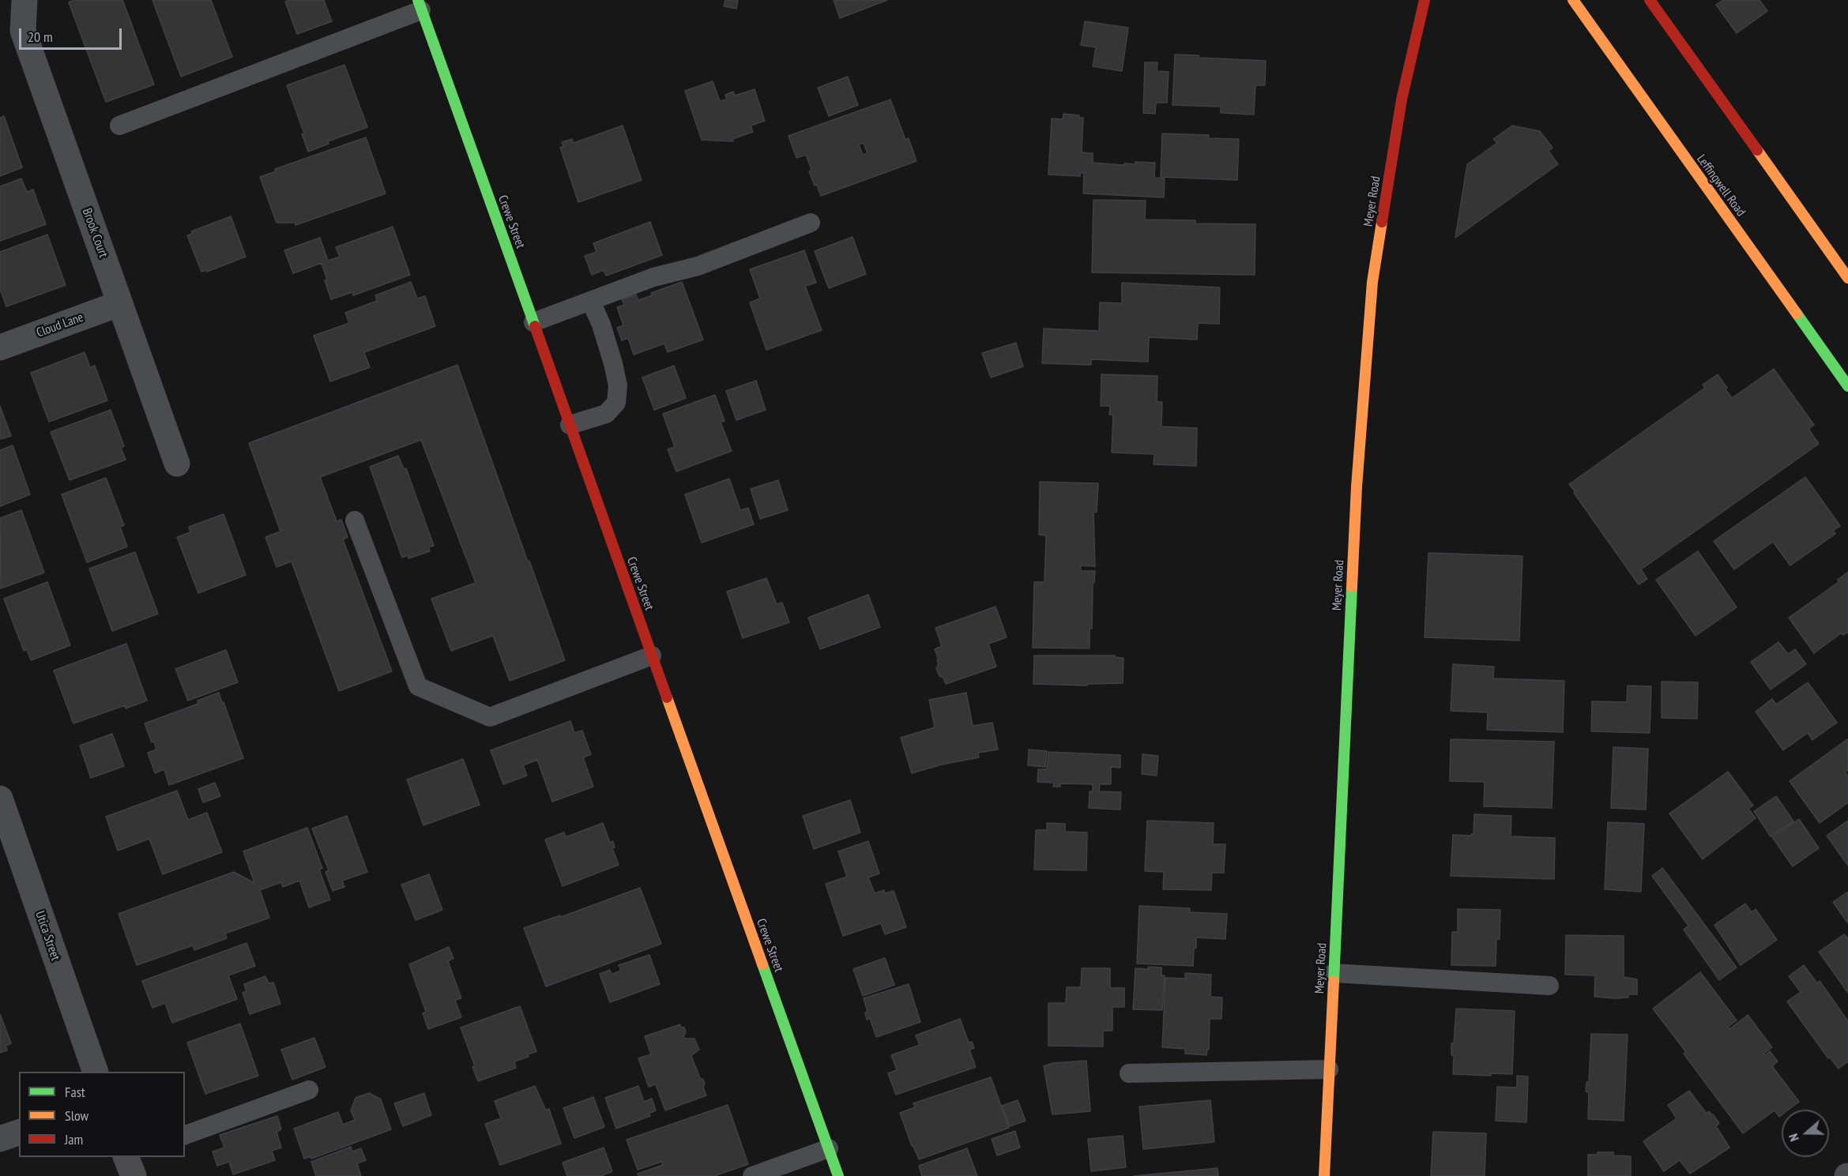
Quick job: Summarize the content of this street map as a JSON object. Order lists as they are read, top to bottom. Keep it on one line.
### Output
{"streets":{"main road":["Leffingwell Road","Meyer Road","Crewe Street"],"street":["Brook Court","Cloud Lane","Utica Street"]},"crossings":[["Brook Court","Cloud Lane"]],"legend":["Fast","Slow","Jam"],"scale_bar":"20 m","north":"left"}
